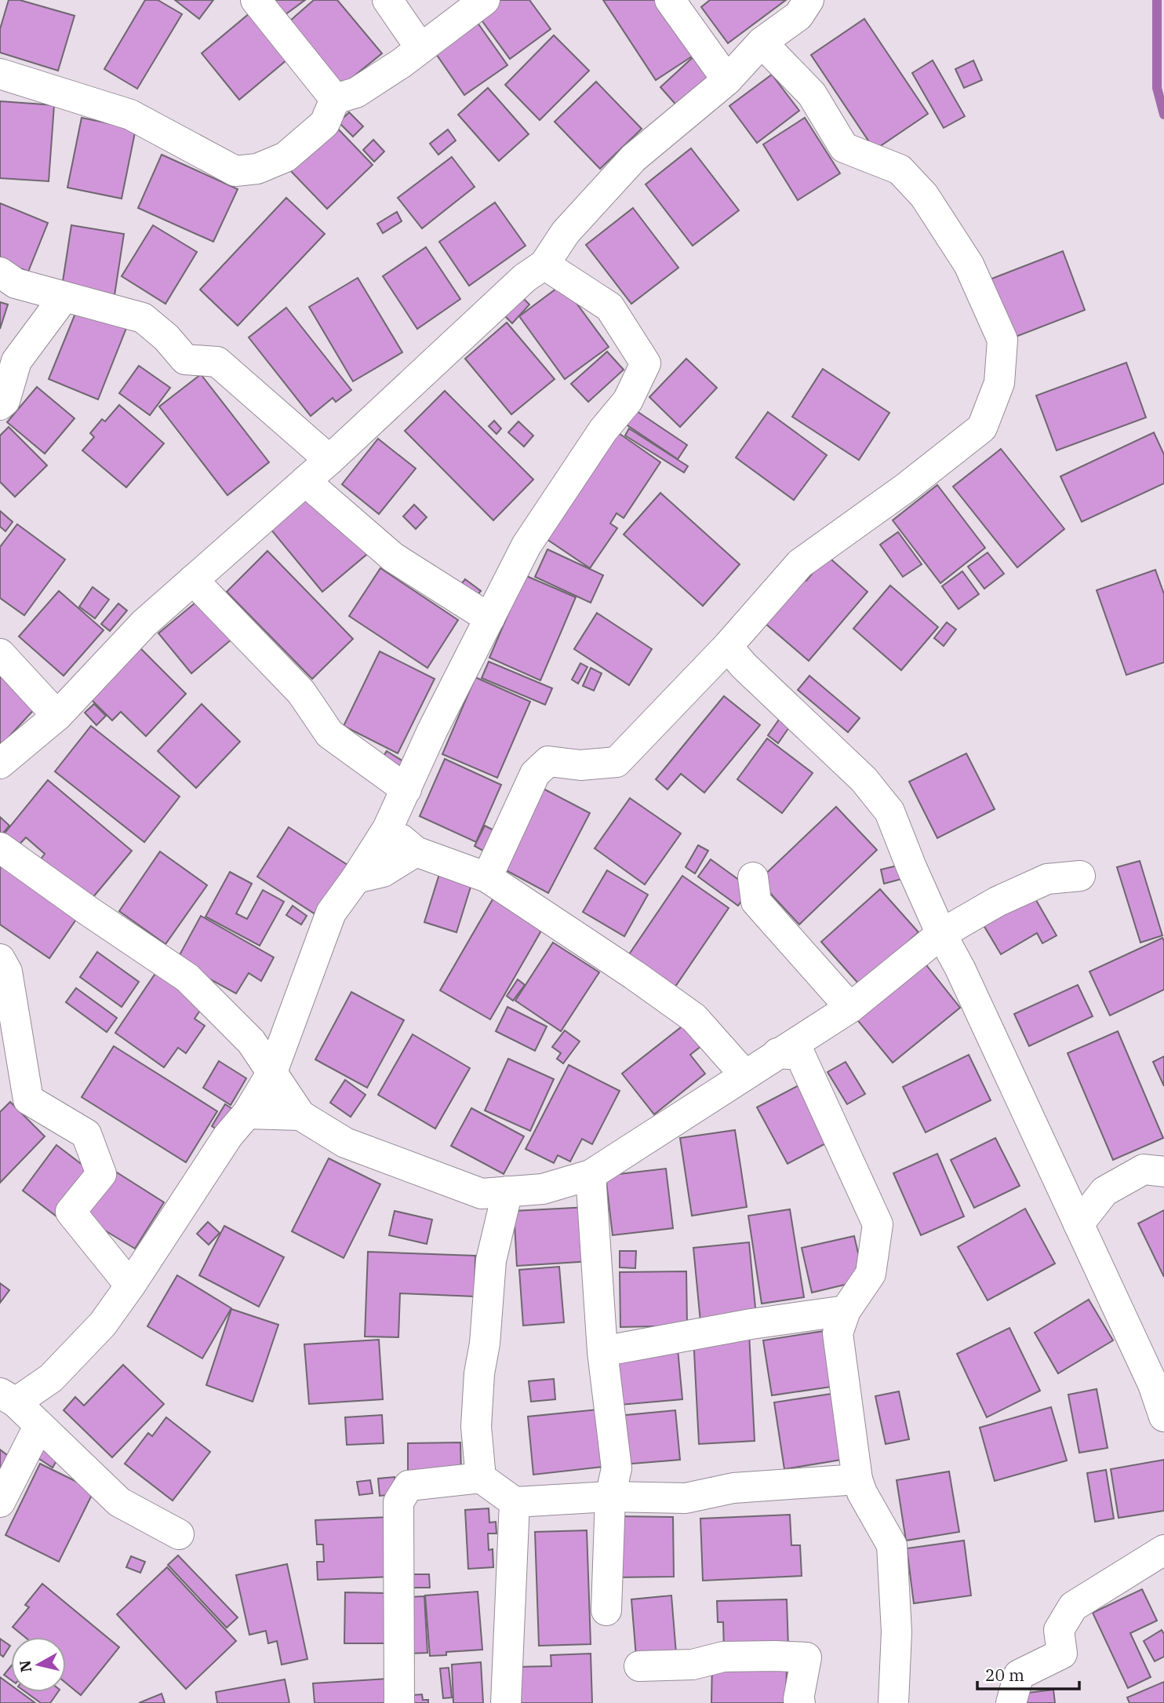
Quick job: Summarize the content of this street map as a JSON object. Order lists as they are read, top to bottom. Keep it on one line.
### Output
{"scale_bar":"20 m","north":"left"}
